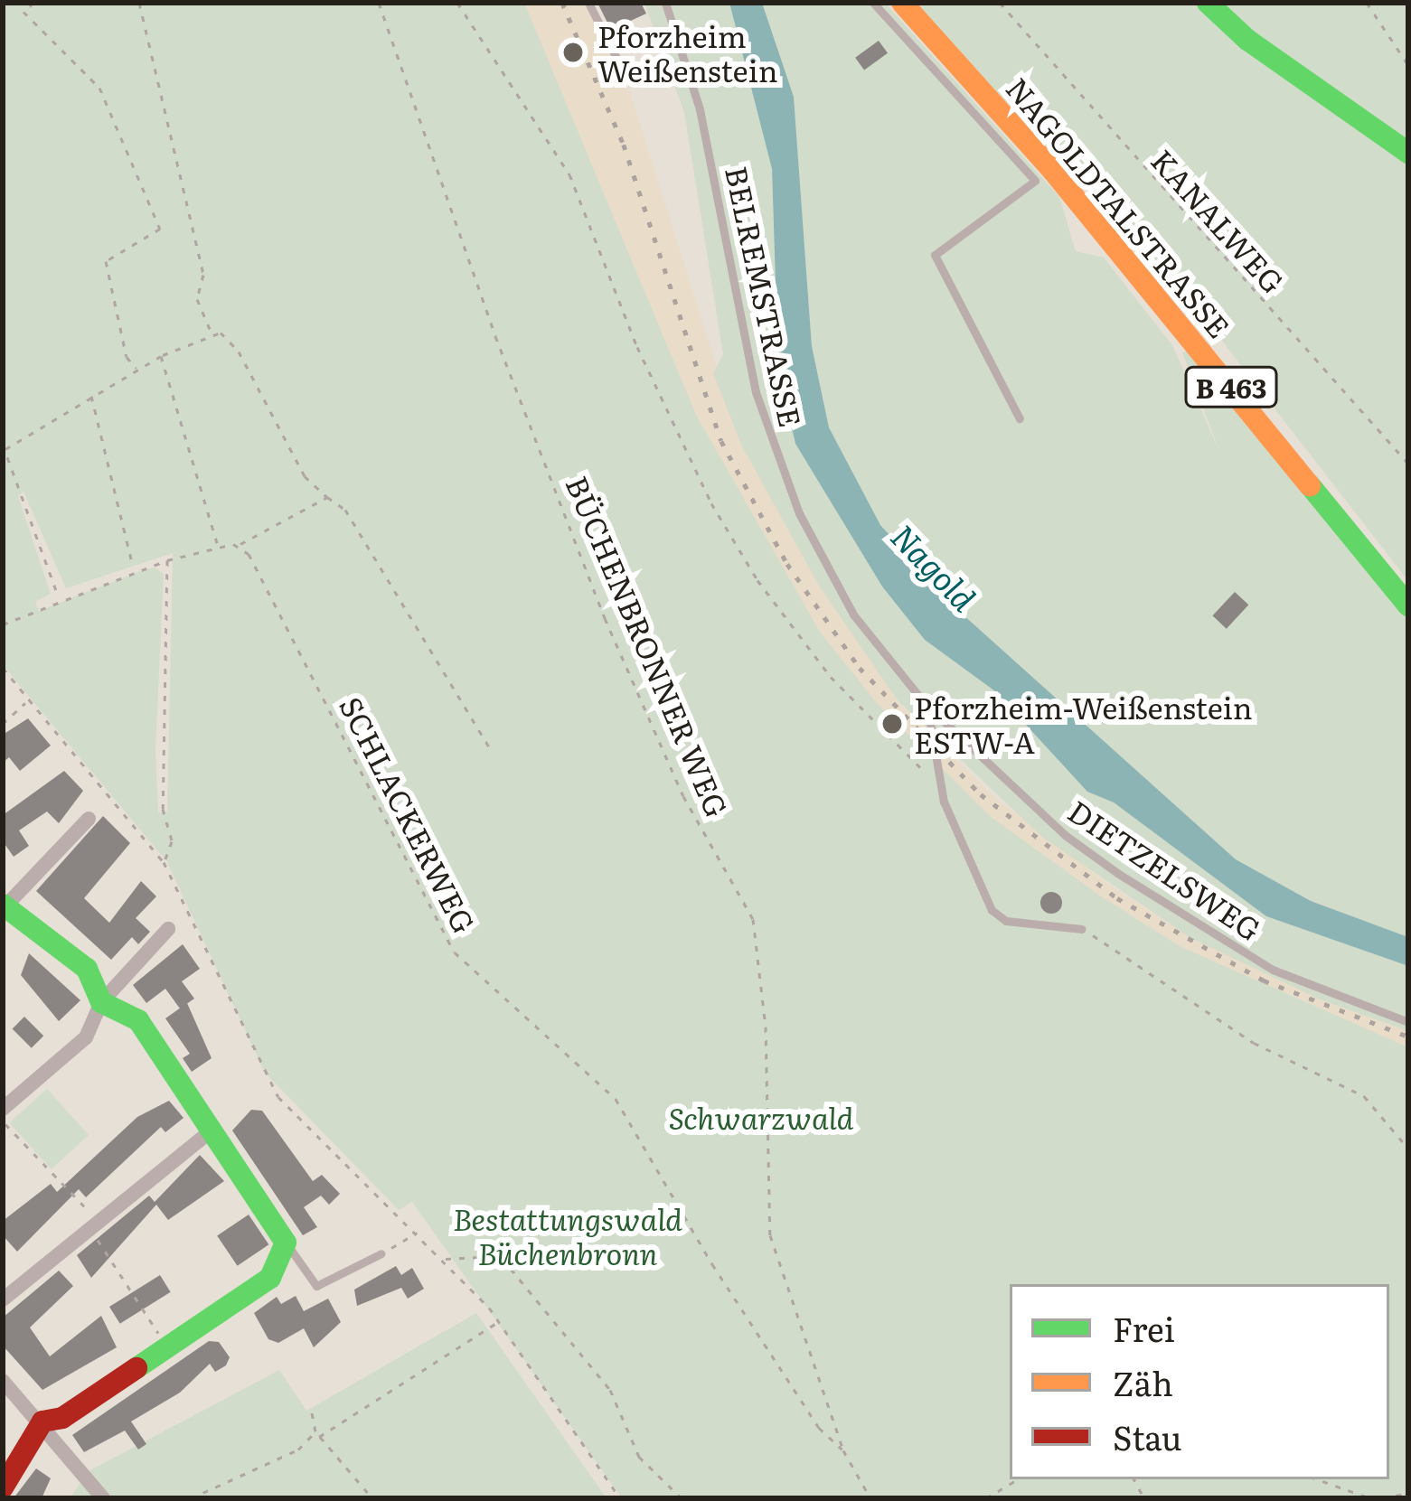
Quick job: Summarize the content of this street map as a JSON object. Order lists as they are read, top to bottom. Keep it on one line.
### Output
{"streets":{"street":["NAGOLDTALSTRASSE","B 463"],"lane":["BELREMSTRASSE","DIETZELSWEG"],"path":["KANALWEG","BÜCHENBRONNER WEG","SCHLACKERWEG"]},"crossings":[["BELREMSTRASSE","DIETZELSWEG"],["BÜCHENBRONNER WEG","SCHLACKERWEG"]],"water":["Nagold"],"parks":["Schwarzwald","Bestattungswald Büchenbronn"],"places":["Pforzheim Weißenstein","Pforzheim-Weißenstein ESTW-A"],"legend":["Frei","Zäh","Stau"]}
